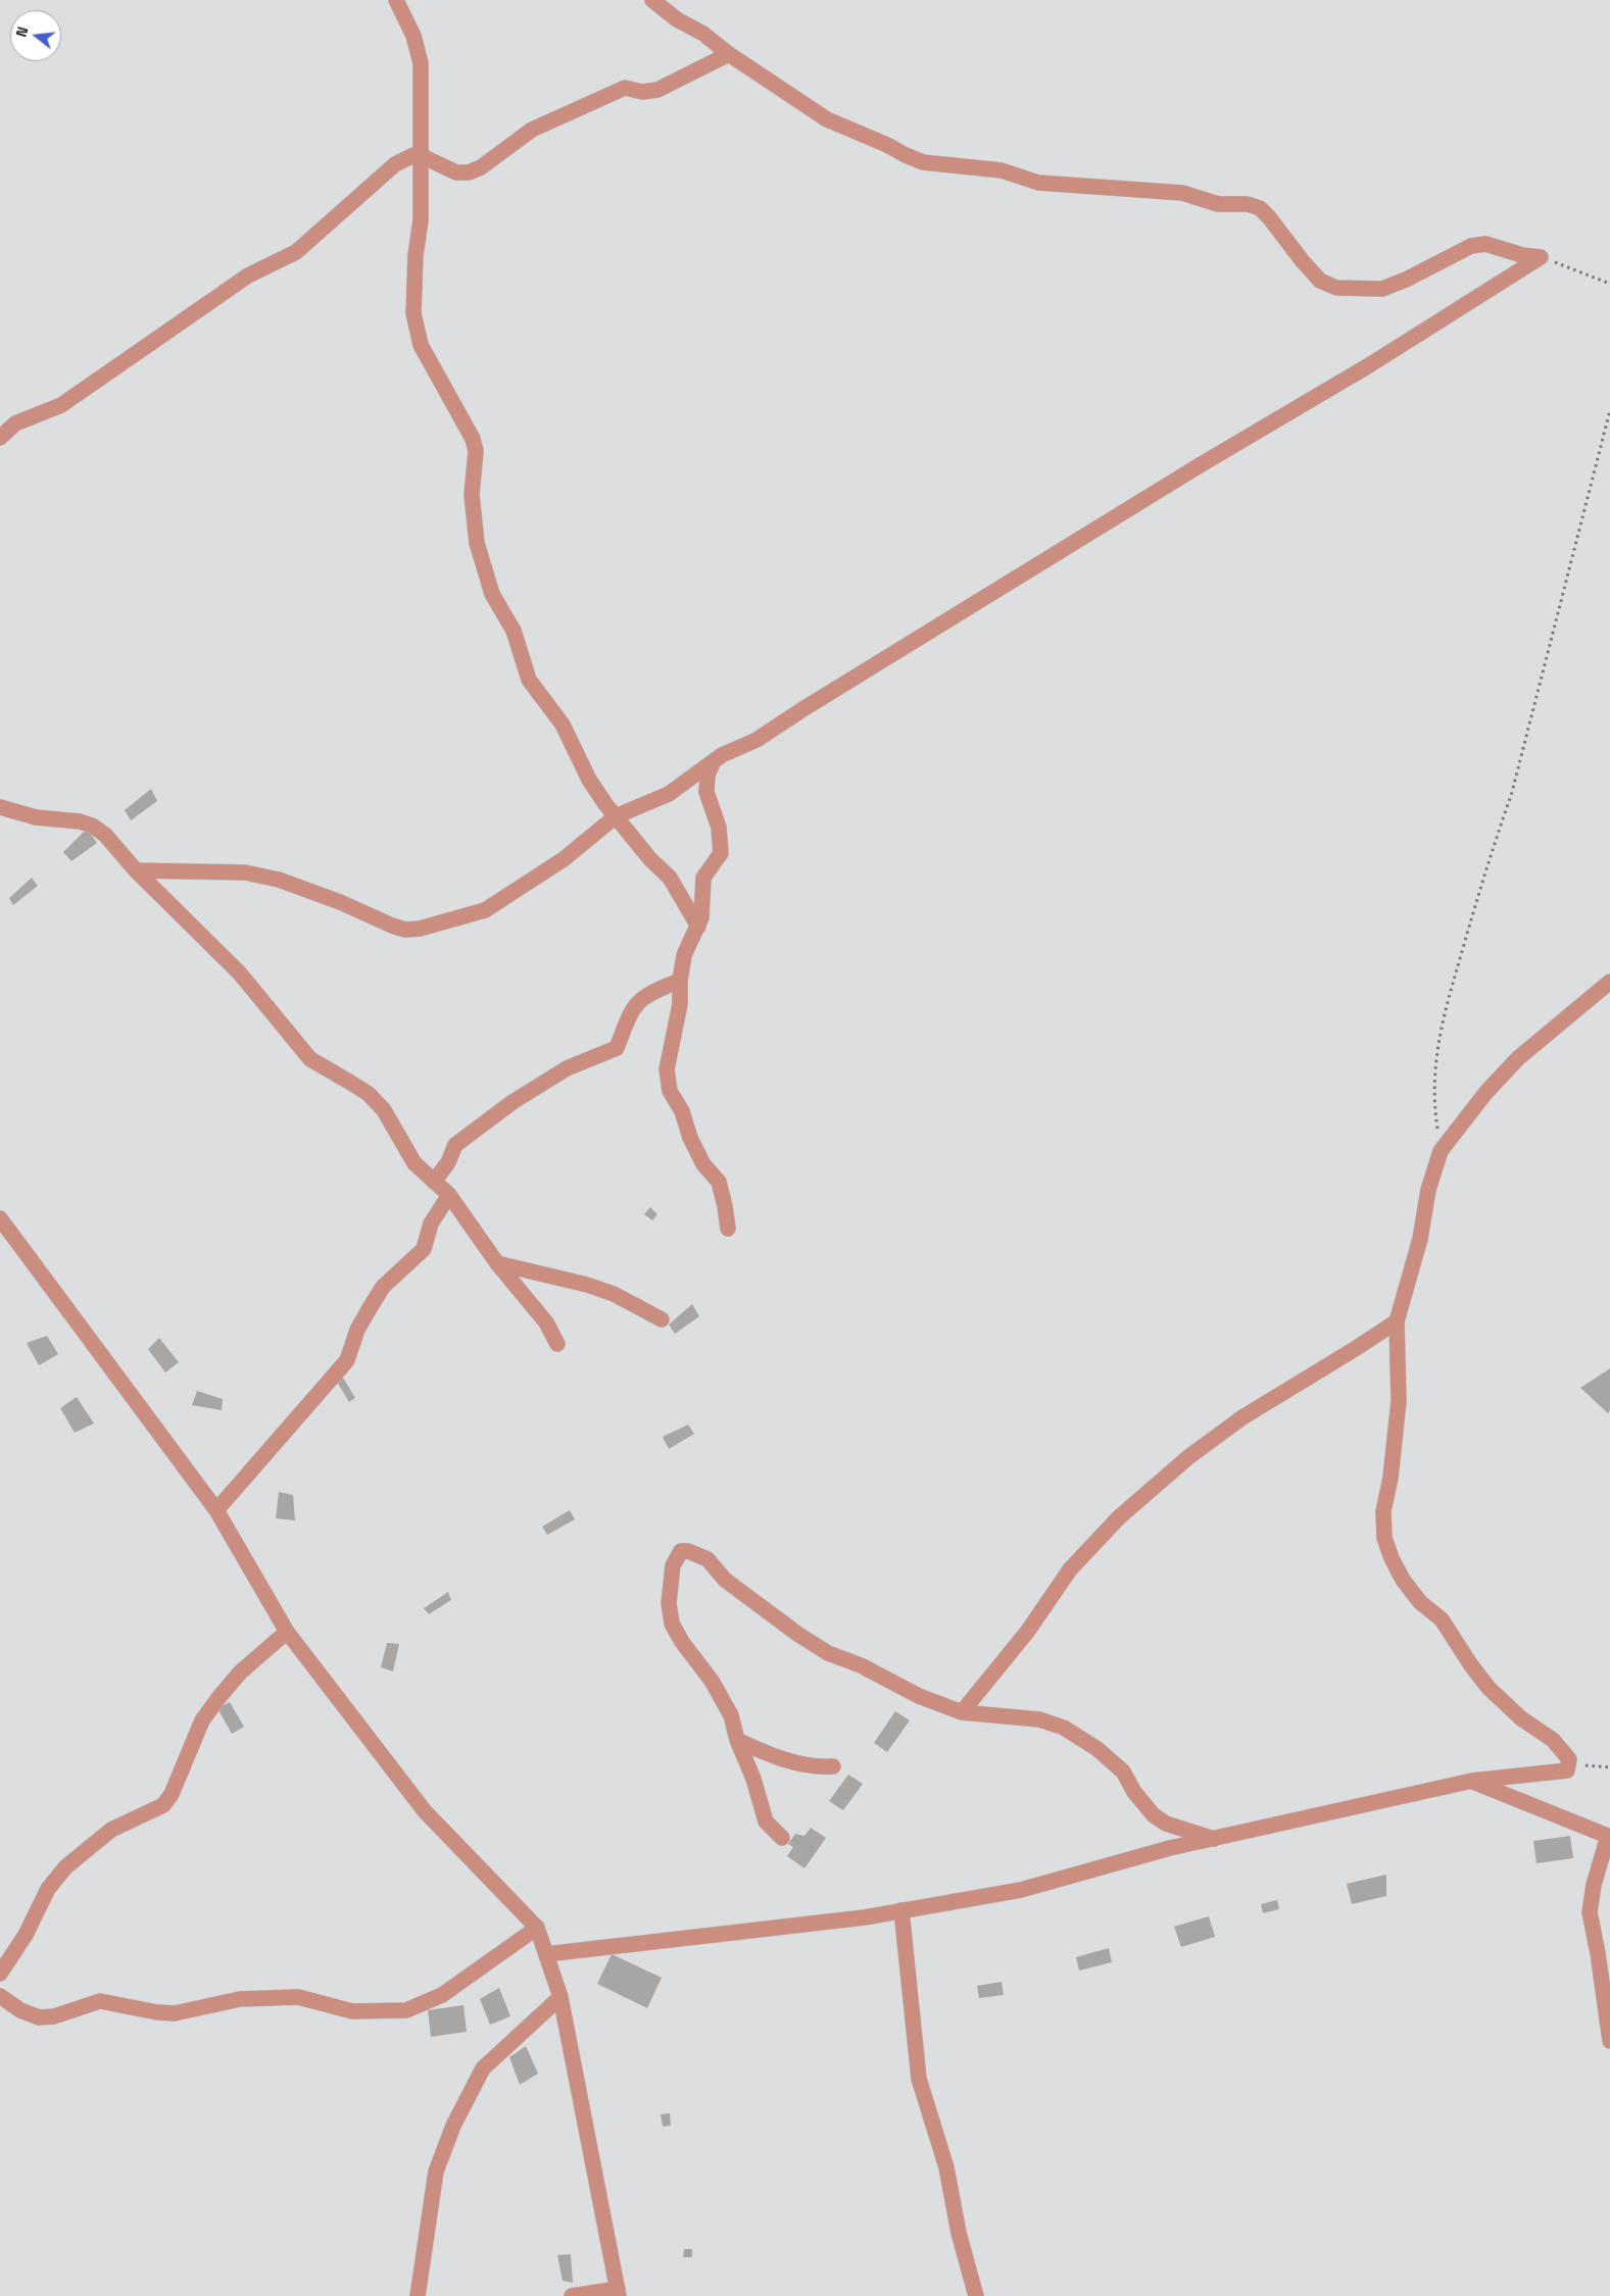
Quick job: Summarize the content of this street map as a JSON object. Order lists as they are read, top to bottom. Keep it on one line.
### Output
{"north":"left"}
